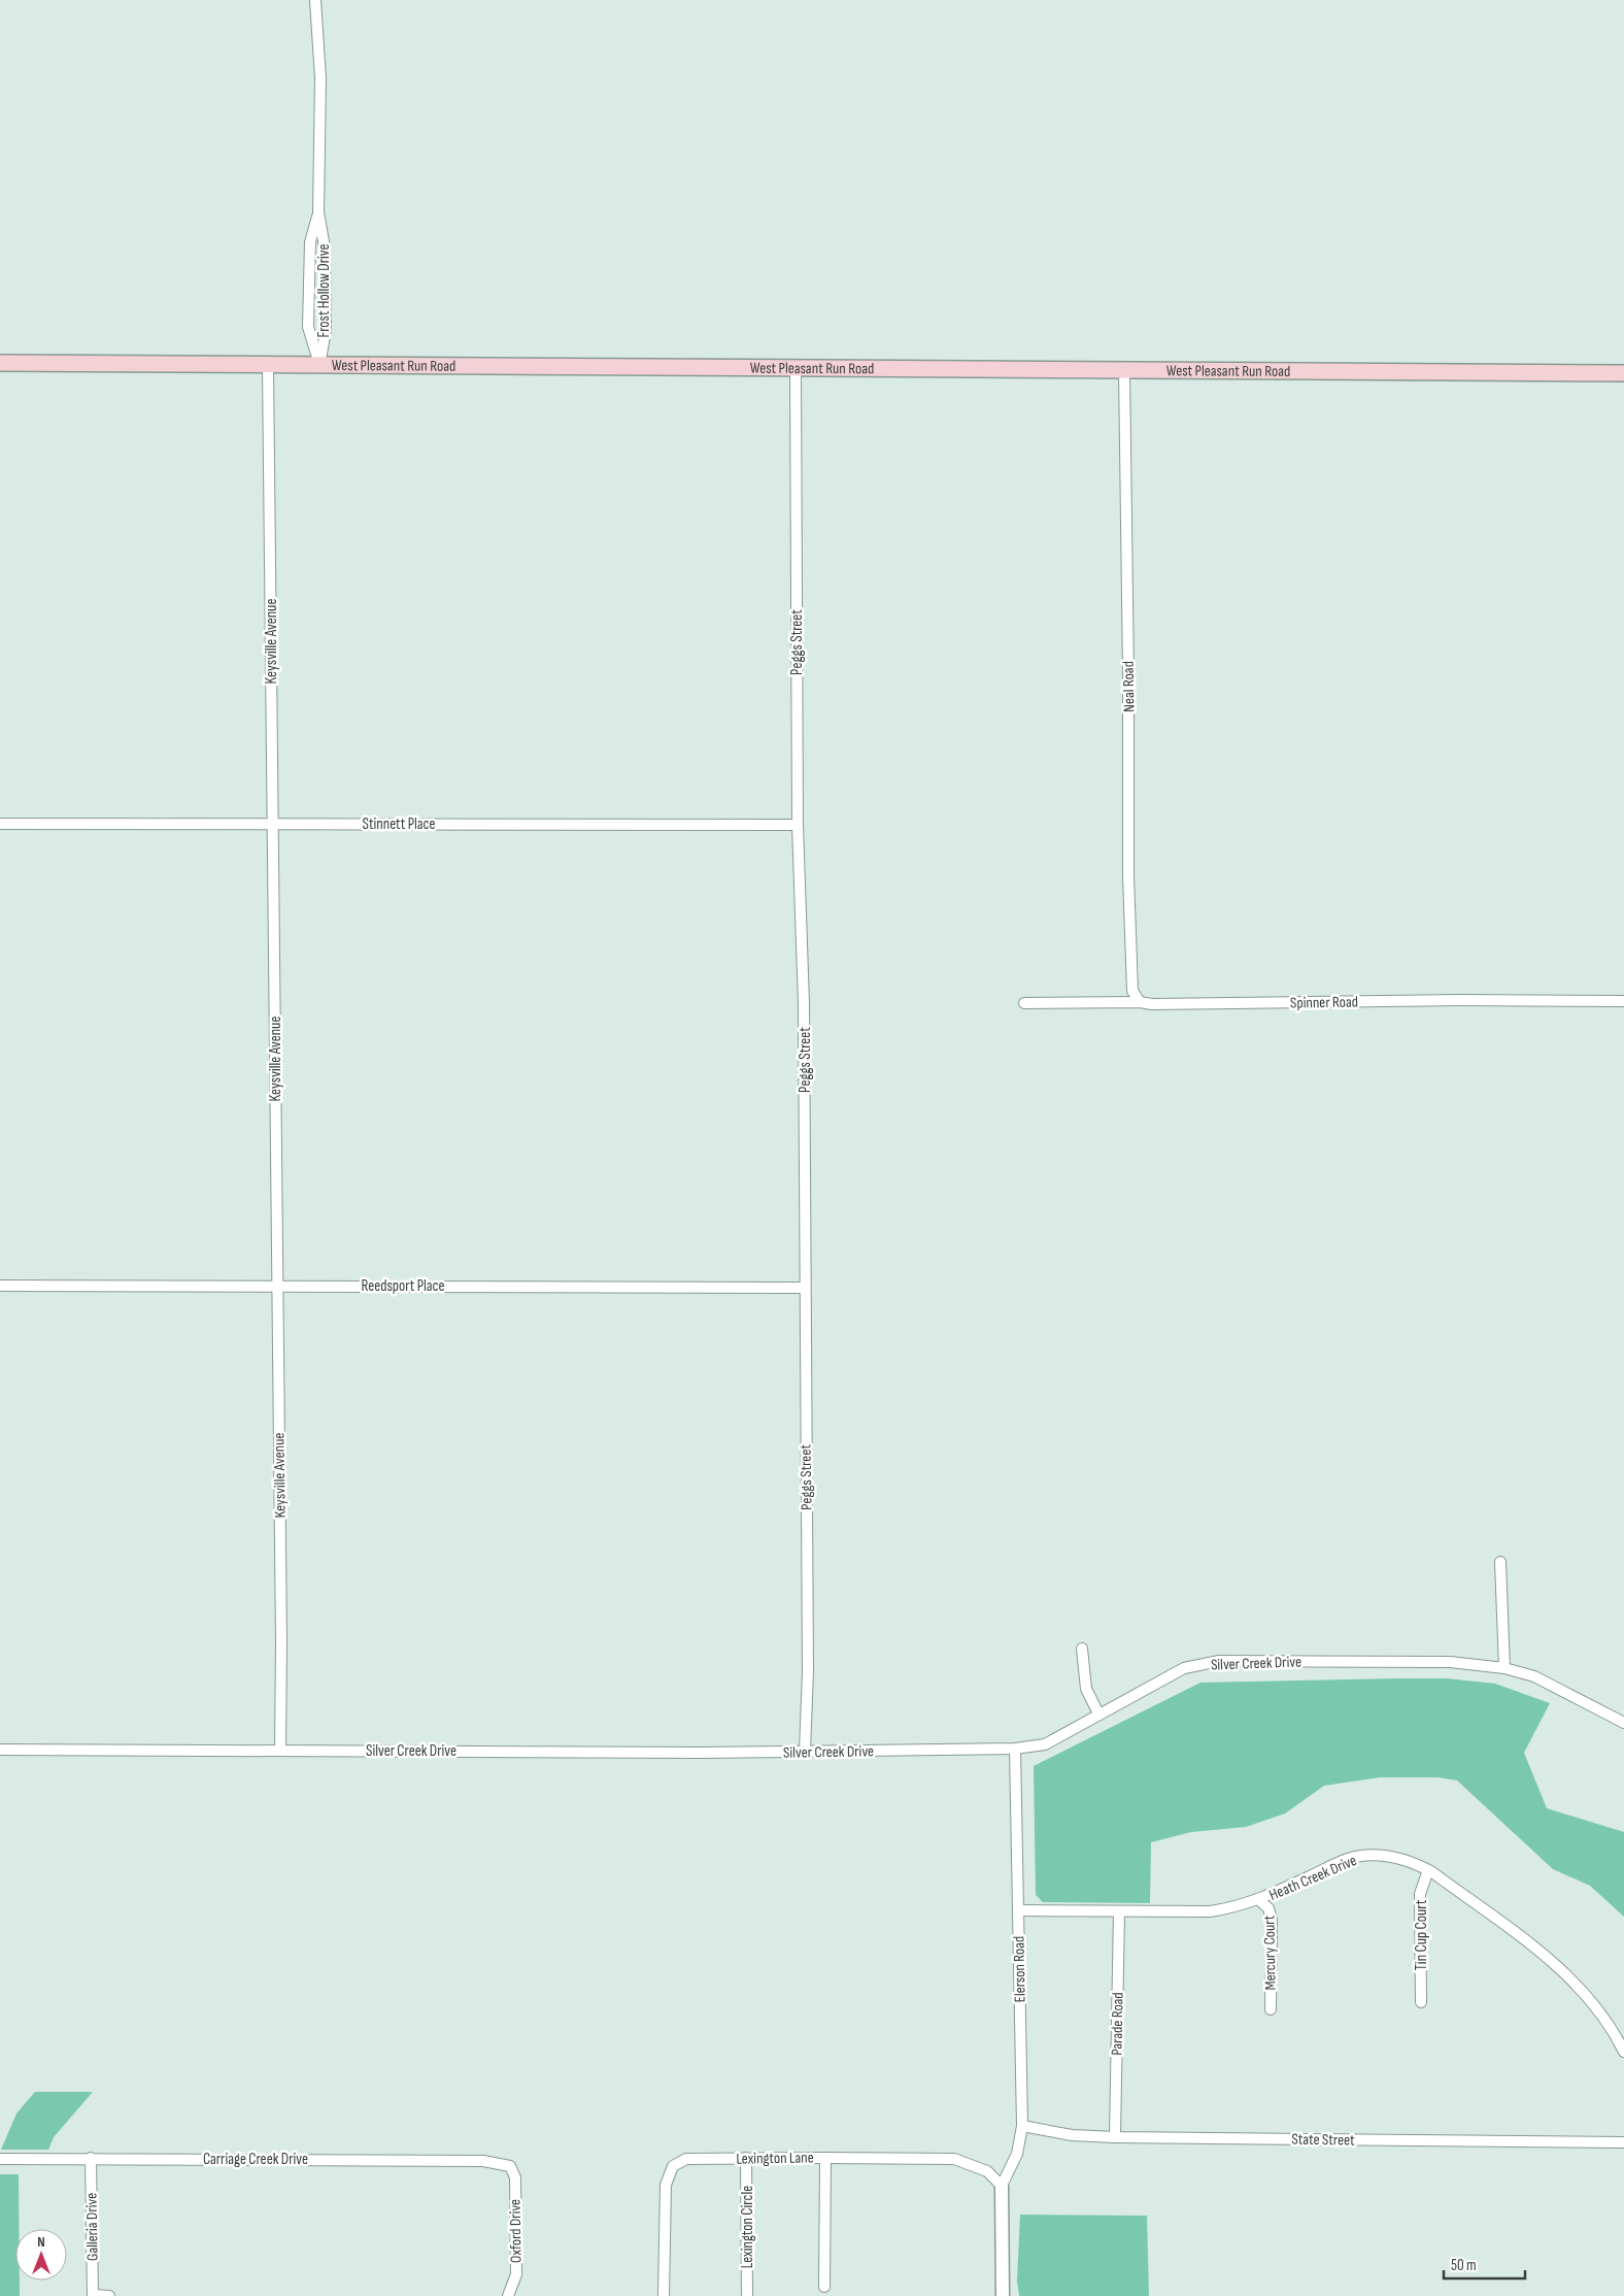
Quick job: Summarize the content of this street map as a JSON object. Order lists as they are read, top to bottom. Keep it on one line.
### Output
{"streets":{"main road":["West Pleasant Run Road"],"street":["Frost Hollow Drive","Keysville Avenue","Peggs Street","Neal Road","Stinnett Place","Spinner Road","Reedsport Place","Silver Creek Drive","Heath Creek Drive","Tin Cup Court","Mercury Court","Elerson Road","Parade Road","State Street","Lexington Lane","Carriage Creek Drive","Galleria Drive","Lexington Circle","Oxford Drive"]},"crossings":[["Frost Hollow Drive","West Pleasant Run Road"],["West Pleasant Run Road","Keysville Avenue"],["West Pleasant Run Road","Peggs Street"],["West Pleasant Run Road","Neal Road"],["Keysville Avenue","Stinnett Place"],["Keysville Avenue","Reedsport Place"],["Keysville Avenue","Silver Creek Drive"],["Peggs Street","Stinnett Place"],["Peggs Street","Reedsport Place"],["Peggs Street","Silver Creek Drive"],["Neal Road","Spinner Road"],["Silver Creek Drive","Elerson Road"],["Heath Creek Drive","Tin Cup Court"],["Heath Creek Drive","Mercury Court"],["Heath Creek Drive","Elerson Road"],["Heath Creek Drive","Parade Road"],["Elerson Road","State Street"],["Elerson Road","Lexington Lane"],["Parade Road","State Street"],["Lexington Lane","Lexington Circle"],["Carriage Creek Drive","Galleria Drive"],["Carriage Creek Drive","Oxford Drive"]],"scale_bar":"50 m","north":"top"}
